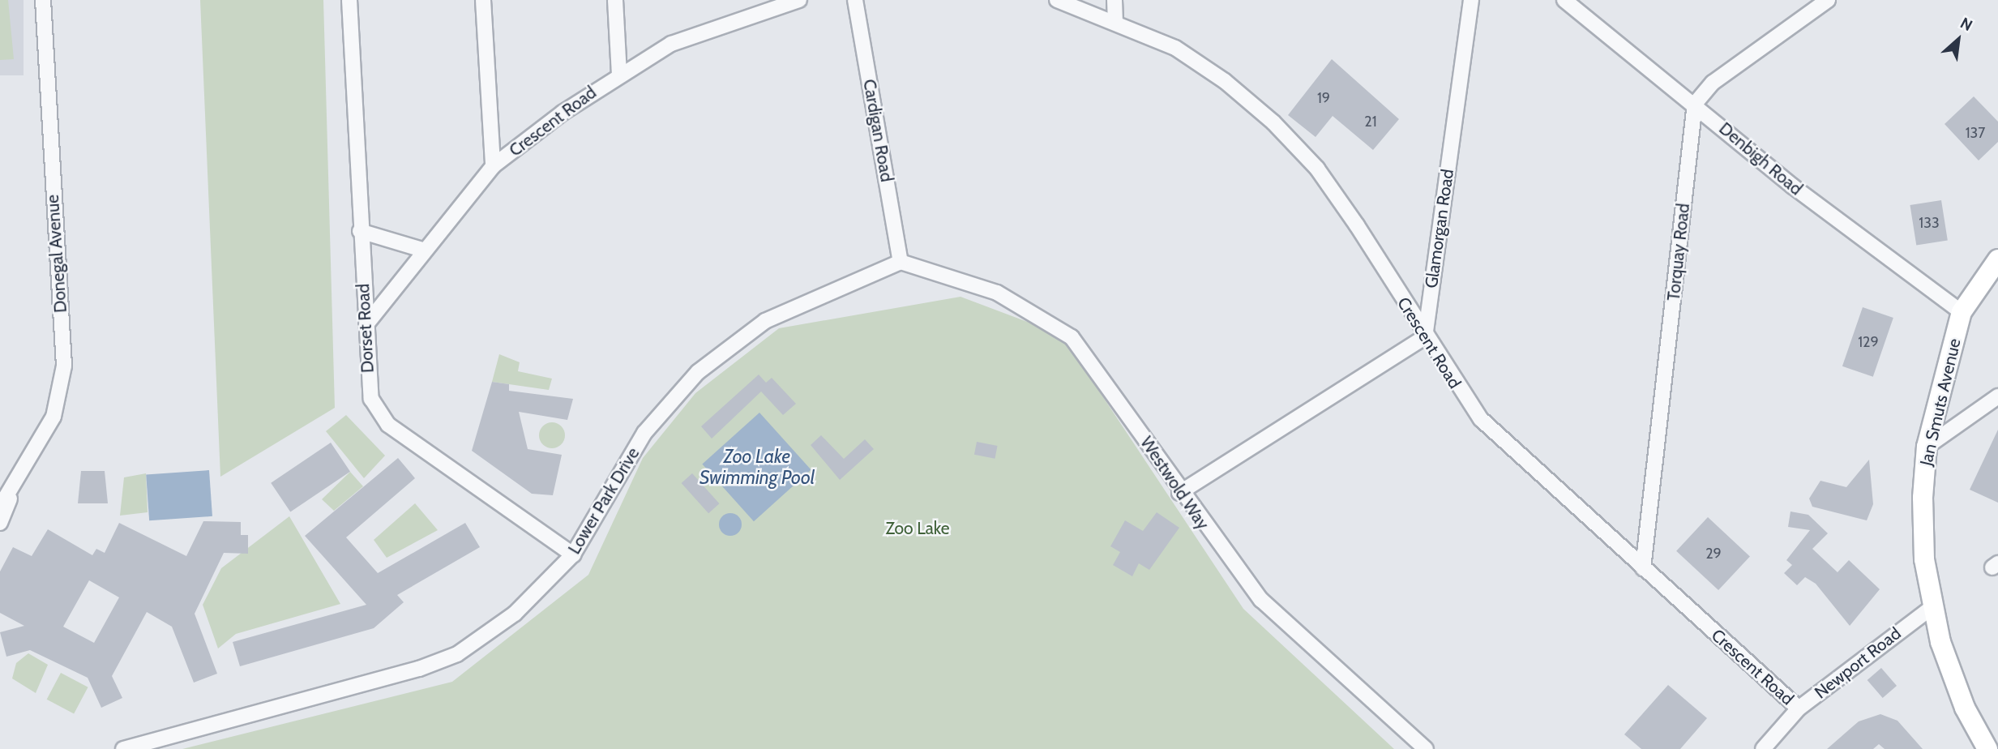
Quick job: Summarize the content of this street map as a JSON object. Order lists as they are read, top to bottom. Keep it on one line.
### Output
{"streets":{"main road":["Jan Smuts Avenue"],"street":["Crescent Road","Cardigan Road","Denbigh Road","Glamorgan Road","Torquay Road","Donegal Avenue","Dorset Road","Westwold Way","Lower Park Drive","Newport Road"]},"crossings":[["Crescent Road","Glamorgan Road"],["Crescent Road","Torquay Road"],["Crescent Road","Dorset Road"],["Crescent Road","Newport Road"],["Cardigan Road","Westwold Way"],["Cardigan Road","Lower Park Drive"],["Denbigh Road","Torquay Road"],["Denbigh Road","Jan Smuts Avenue"],["Dorset Road","Lower Park Drive"],["Jan Smuts Avenue","Newport Road"],["Westwold Way","Lower Park Drive"]],"water":["Zoo Lake Swimming Pool"],"parks":["Zoo Lake"],"house_numbers":["19","21","137","133","129","29"],"north":"top right"}
